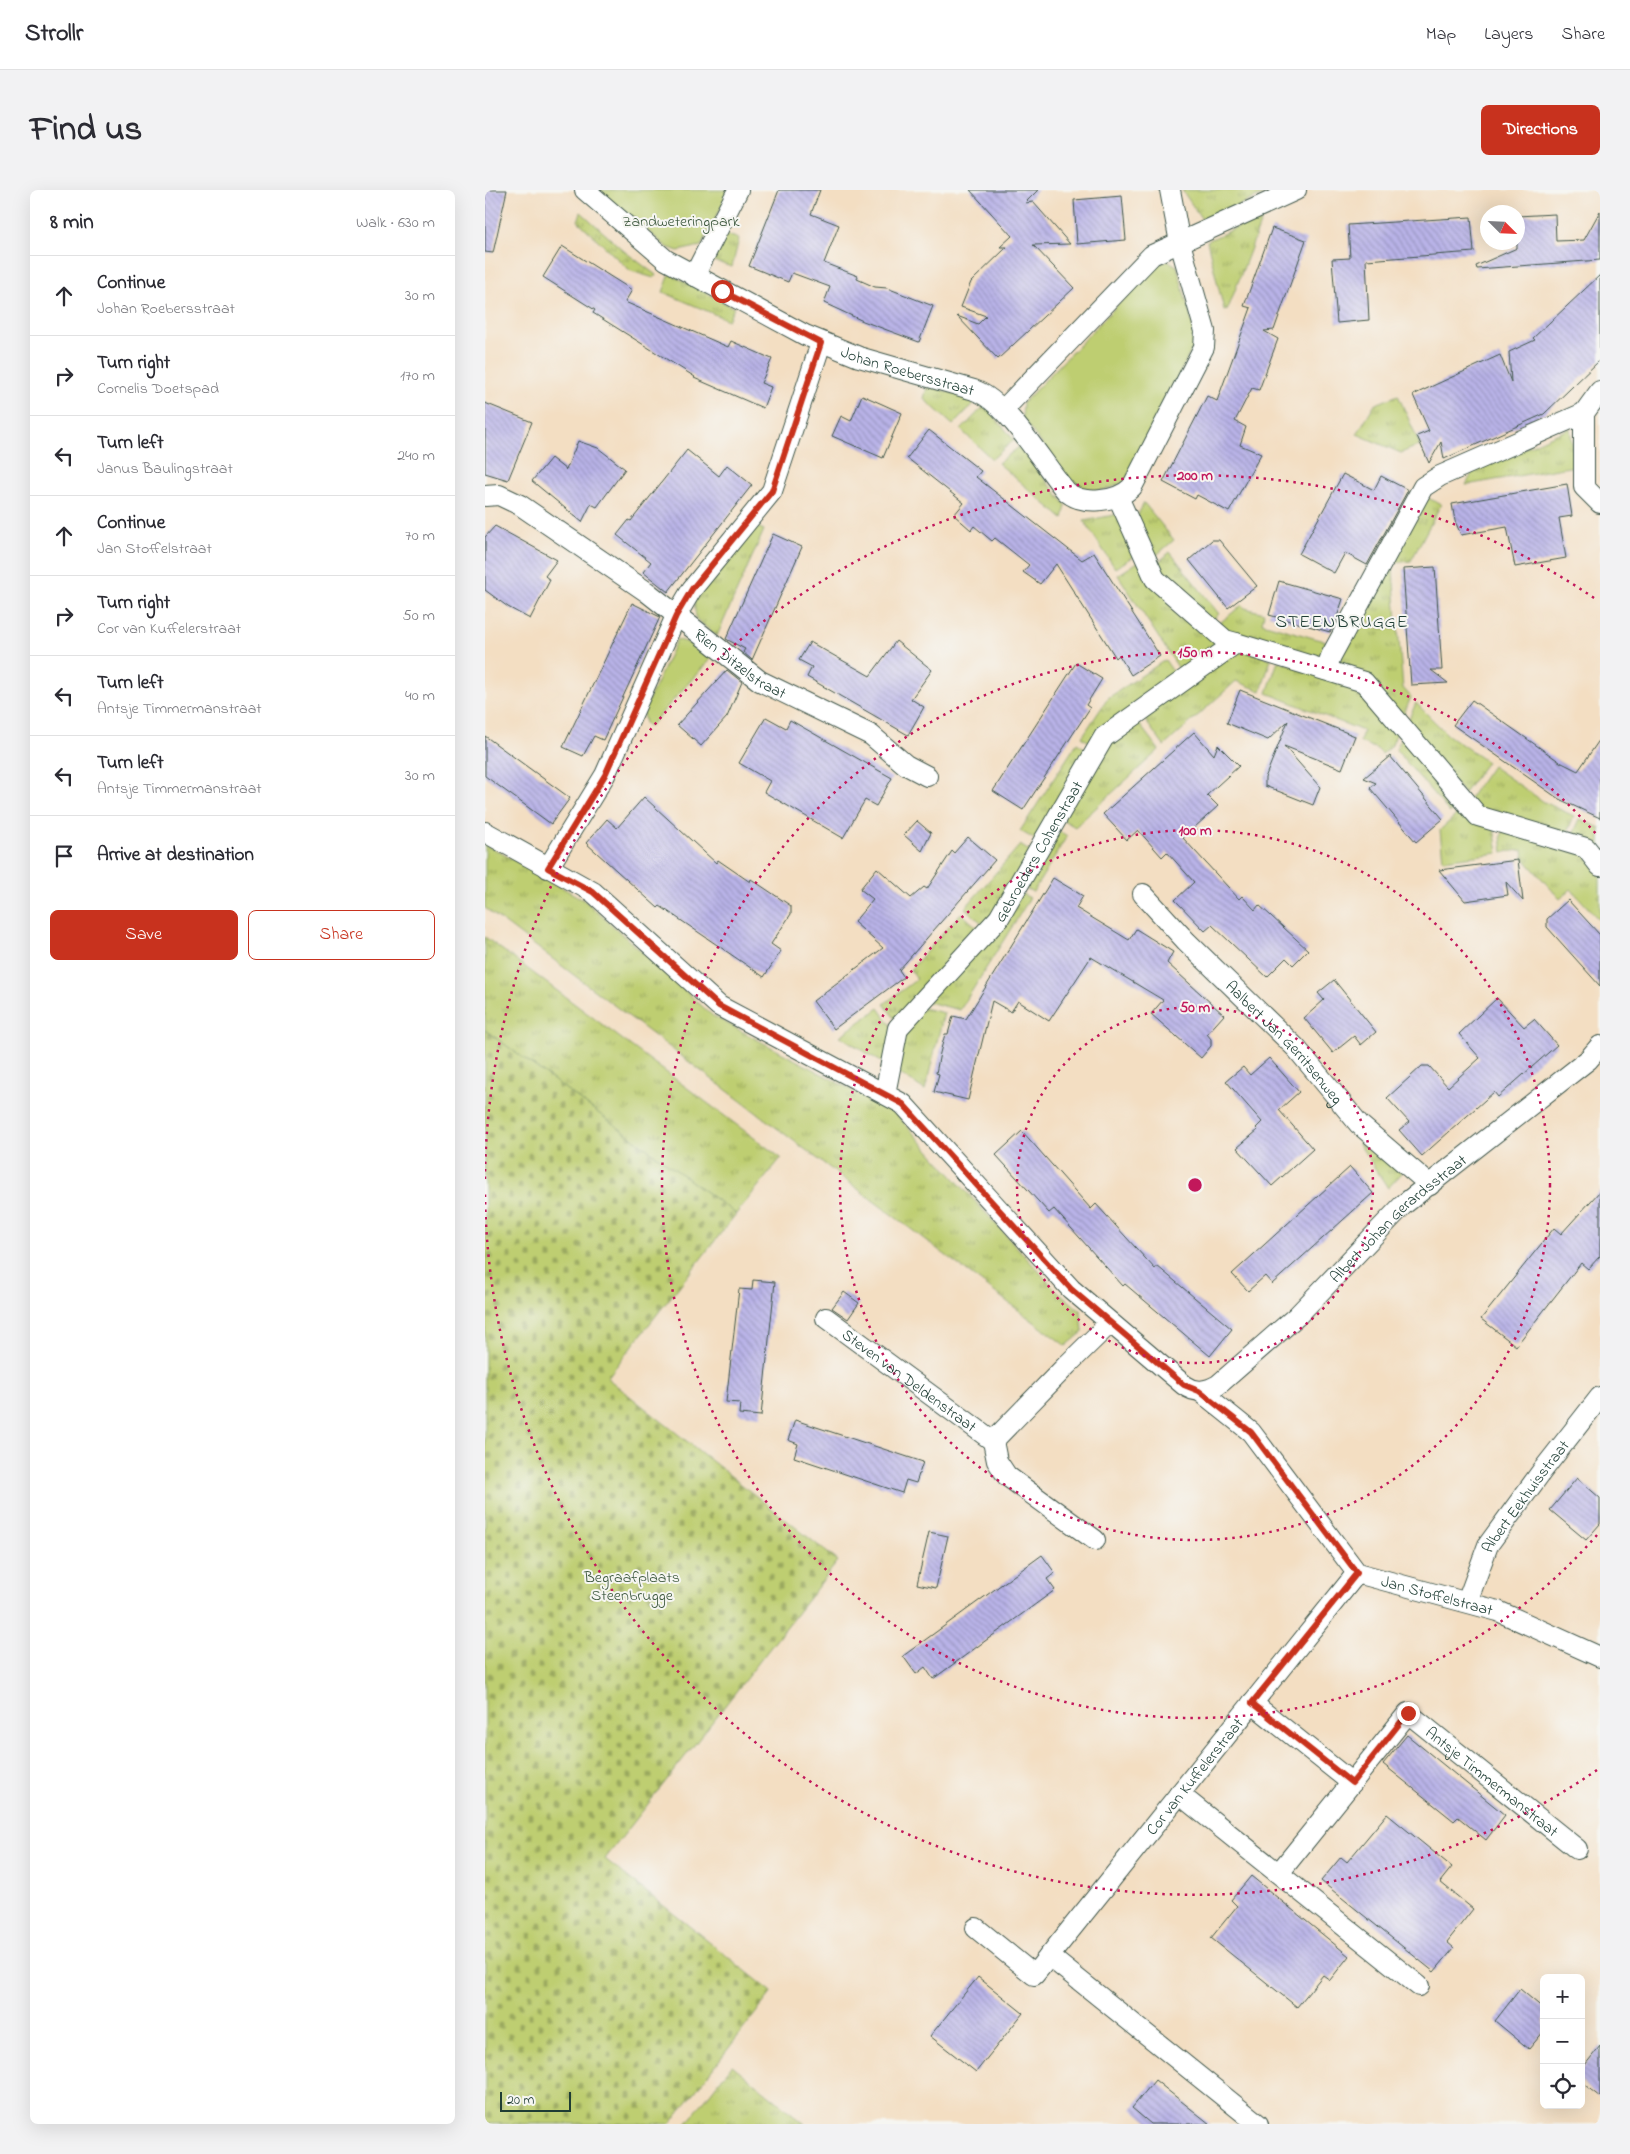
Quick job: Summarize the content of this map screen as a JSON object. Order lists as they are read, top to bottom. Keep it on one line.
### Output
{"streets":{"street":["Johan Roebersstraat","Rien Ditzelstraat","Gebroeders Cohenstraat","Aalbert Jan Gerritsenweg","Albert Johan Gerardsstraat","Steven van Deldenstraat","Albert Eekhuisstraat","Jan Stoffelstraat","Cor van Kuffelerstraat","Antsje Timmermanstraat"]},"crossings":[["Aalbert Jan Gerritsenweg","Albert Johan Gerardsstraat"],["Albert Eekhuisstraat","Jan Stoffelstraat"],["Jan Stoffelstraat","Cor van Kuffelerstraat"]],"districts":["STEENBRUGGE"],"parks":["Zandweteringpark","Begraafplaats Steenbrugge"],"scale_bar":"20 m","north":"bottom right","page":{"header":"Strollr","nav":["Map","Layers","Share"],"title":"Find us","buttons":["Directions",["Save","Share"]],"heading":["8 min","Walk · 630 m"],"list":[["Continue","Johan Roebersstraat","30 m"],["Turn right","Cornelis Doetspad","170 m"],["Turn left","Janus Baulingstraat","240 m"],["Continue","Jan Stoffelstraat","70 m"],["Turn right","Cor van Kuffelerstraat","50 m"],["Turn left","Antsje Timmermanstraat","40 m"],["Turn left","Antsje Timmermanstraat","30 m"],"Arrive at destination"],"map_buttons":["+","−"],"scale":"20 m"},"rings":["200 m","150 m","100 m","50 m"]}
